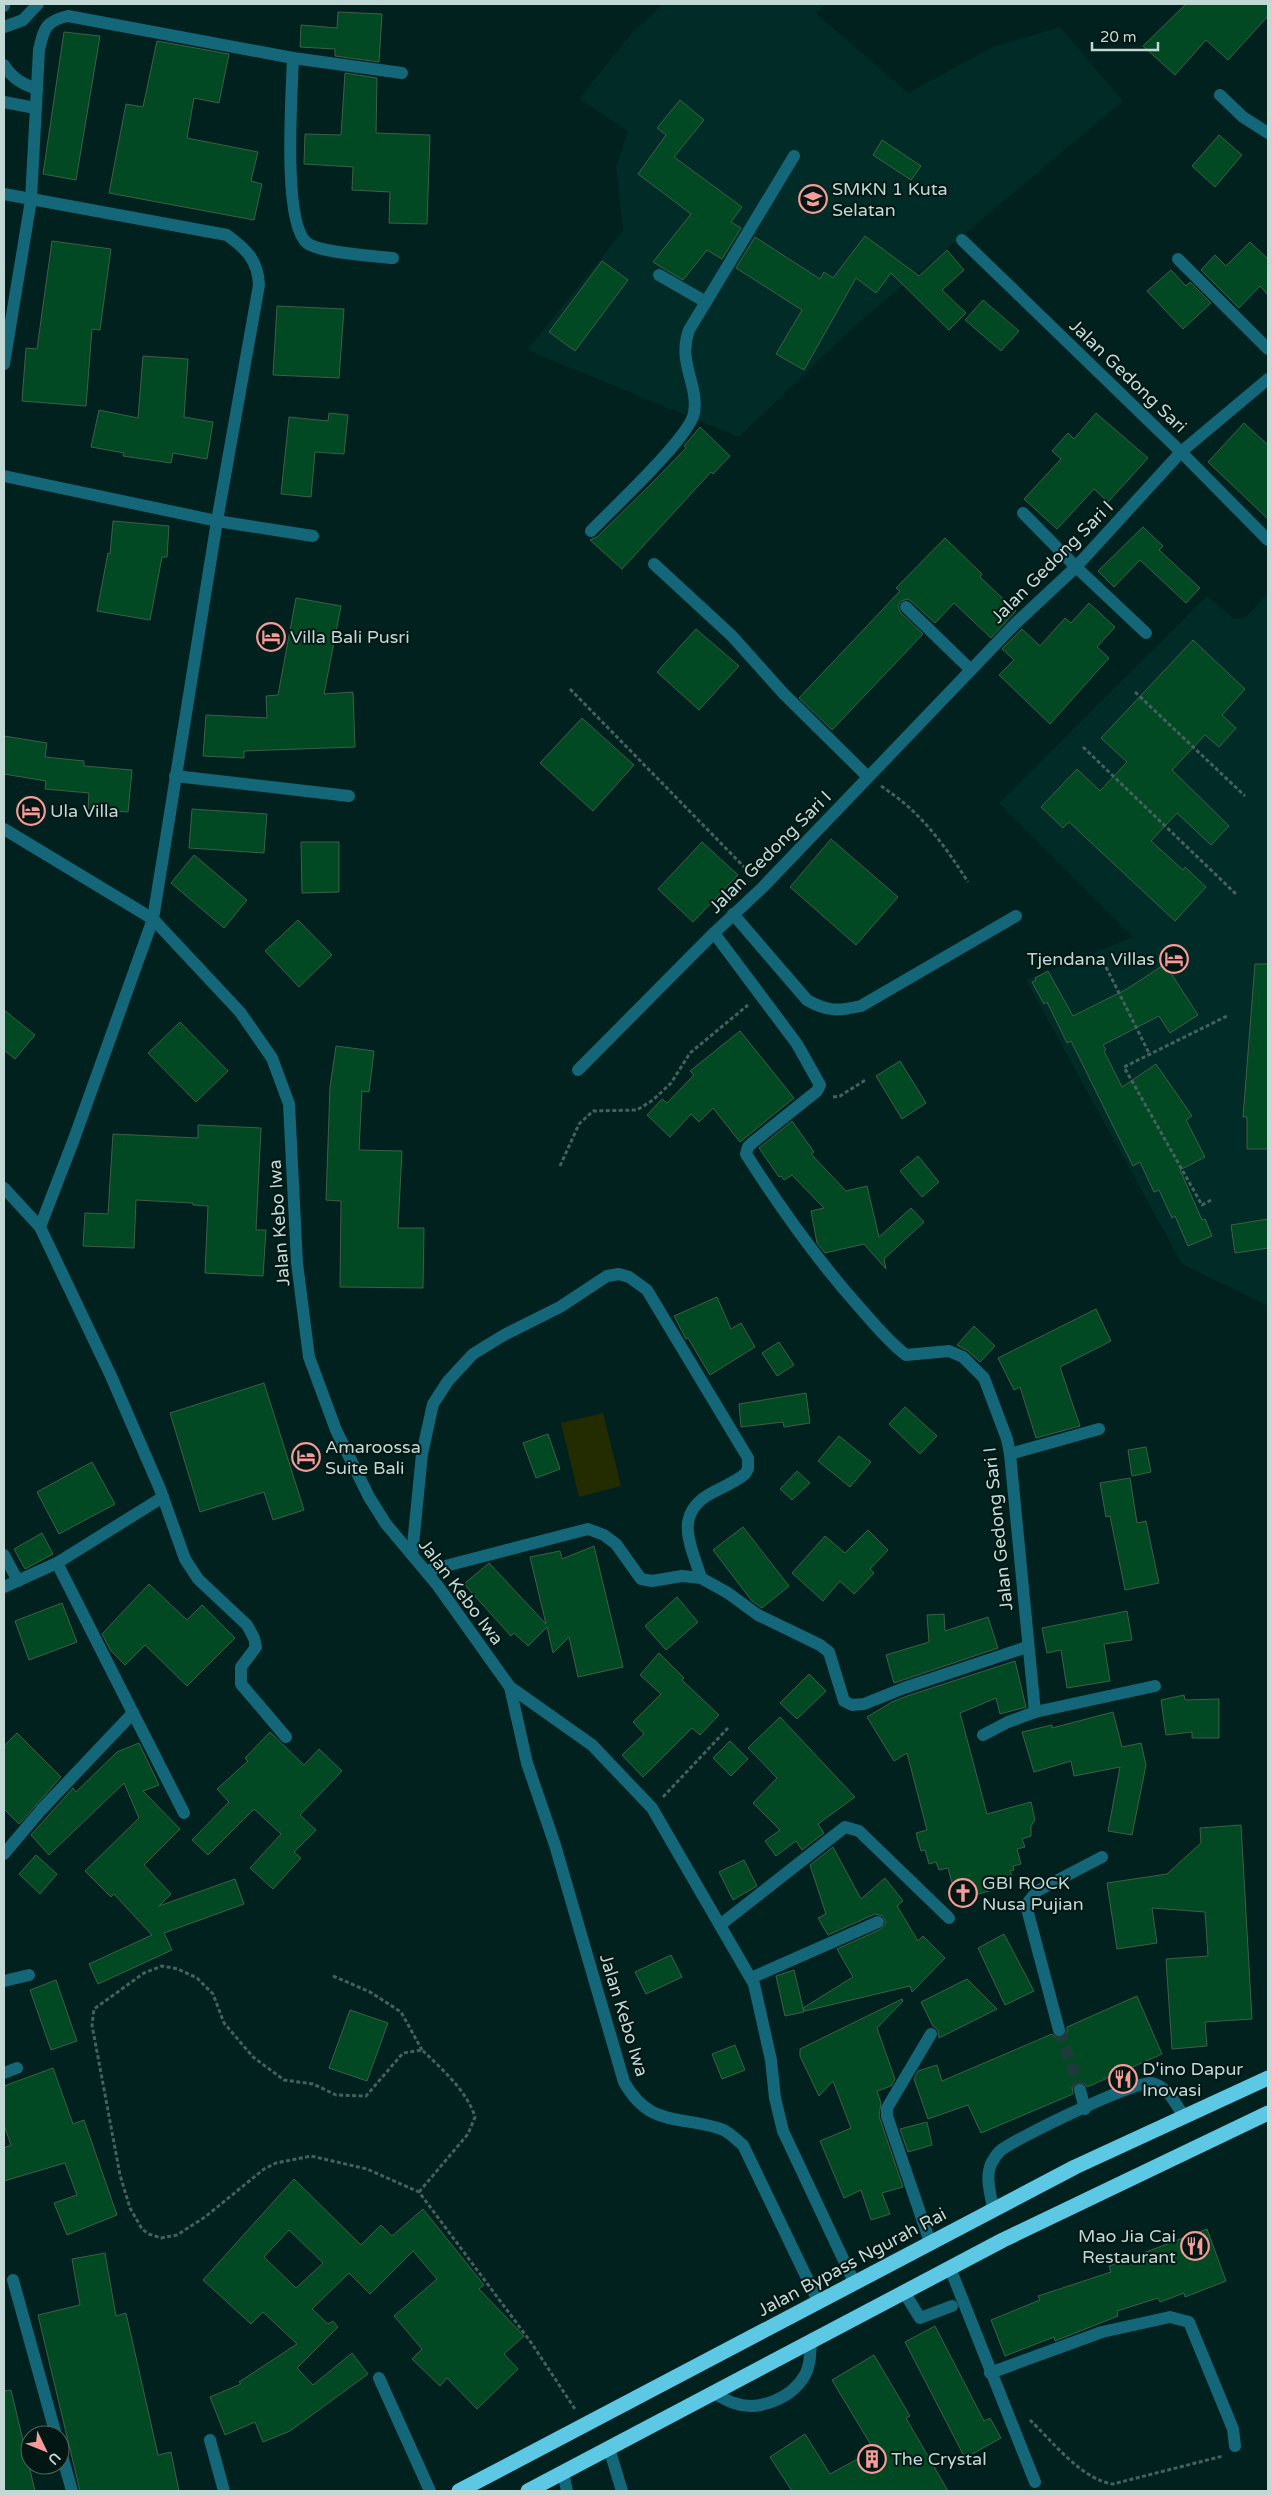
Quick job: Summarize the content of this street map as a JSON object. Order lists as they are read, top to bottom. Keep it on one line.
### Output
{"streets":{"highway":["Jalan Bypass Ngurah Rai"],"street":["Jalan Gedong Sari","Jalan Gedong Sari I","Jalan Kebo Iwa"]},"crossings":[["Jalan Gedong Sari","Jalan Gedong Sari I"],["Jalan Kebo Iwa","Jalan Bypass Ngurah Rai"]],"places":{"school or university":["SMKN 1 Kuta Selatan"],"hotel":["Villa Bali Pusri","Ula Villa","Tjendana Villas","Amaroossa Suite Bali"],"church":["GBI ROCK Nusa Pujian"],"restaurant":["D'ino Dapur Inovasi","Mao Jia Cai Restaurant"],"building":["The Crystal"]},"scale_bar":"20 m","north":"bottom right"}
